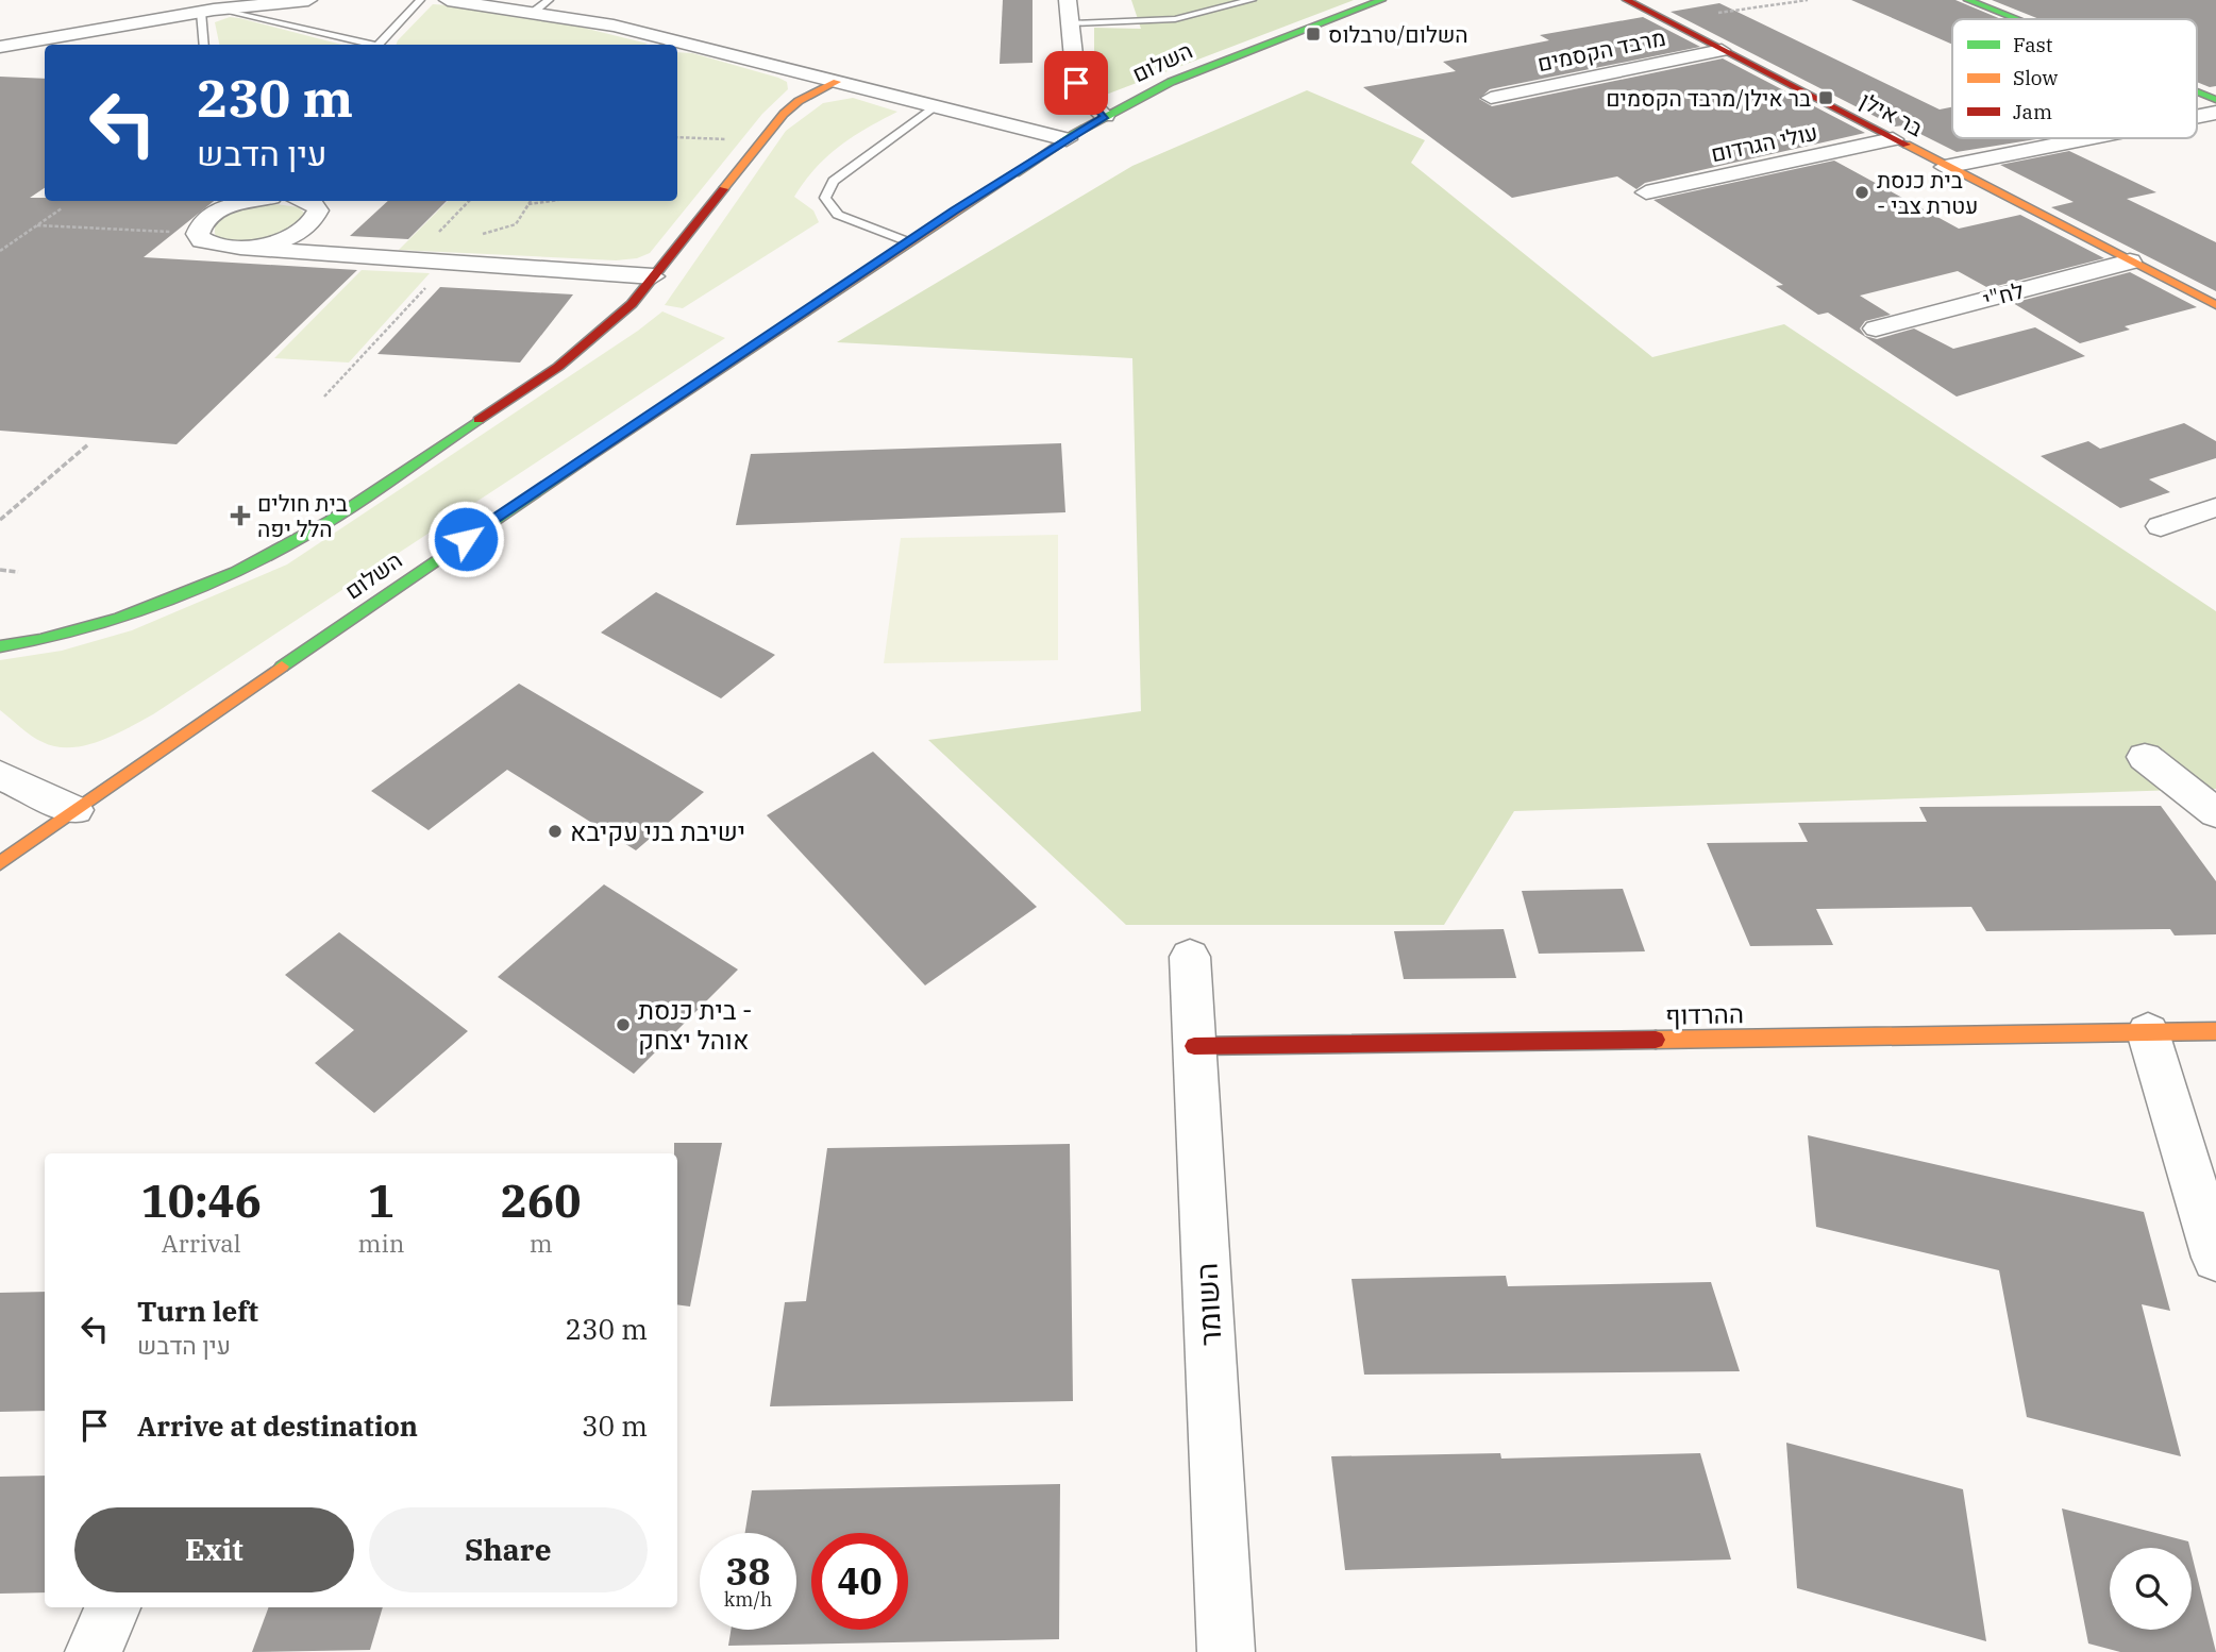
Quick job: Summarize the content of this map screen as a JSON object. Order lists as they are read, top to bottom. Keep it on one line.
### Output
{"streets":{"street":["מרבד הקסמים","השלום","בר אילן","עולי הגרדום","לח\"י","ההרדוף","השומר"]},"crossings":[["מרבד הקסמים","בר אילן"],["בר אילן","עולי הגרדום"],["בר אילן","לח\"י"],["ההרדוף","השומר"]],"places":{"transit":["השלום/טרבלוס","בר אילן/מרבד הקסמים"],"other":["בית כנסת - עטרת צבי","ישיבת בני עקיבא","בית כנסת - אוהל יצחק"],"health":["בית חולים הלל יפה"]},"legend":["Fast","Slow","Jam"],"page":{"turn":["230 m","עין הדבש"],"eta":["10:46","Arrival","1","min","260","m"],"list":[{"name":"Turn left","note":"עין הדבש","value":"230 m"},{"name":"Arrive at destination","value":"30 m"}],"buttons":["Exit","Share"],"speed":"38 km/h","limit":"40"}}
